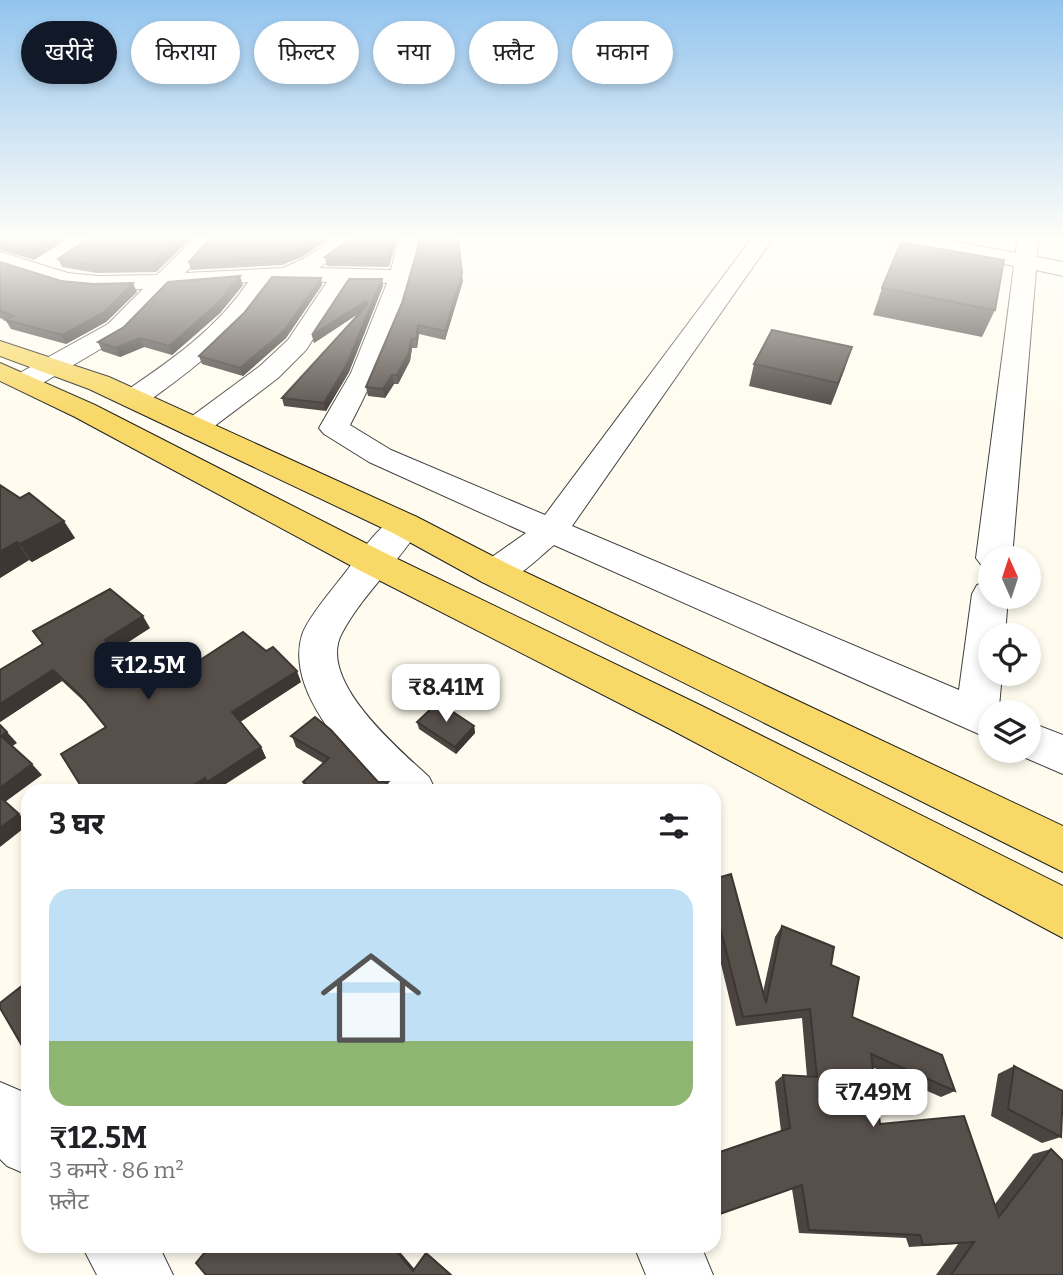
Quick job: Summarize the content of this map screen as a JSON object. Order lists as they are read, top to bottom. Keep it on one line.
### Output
{"north":"top","page":{"chip":["खरीदें","किराया","फ़िल्टर","नया","फ़्लैट","मकान"],"price":["₹12.5M","₹8.41M","₹7.49M"],"heading":"3 घर","list":[{"name":"₹12.5M","note":"3 कमरे · 86 m² · फ़्लैट"}]}}
